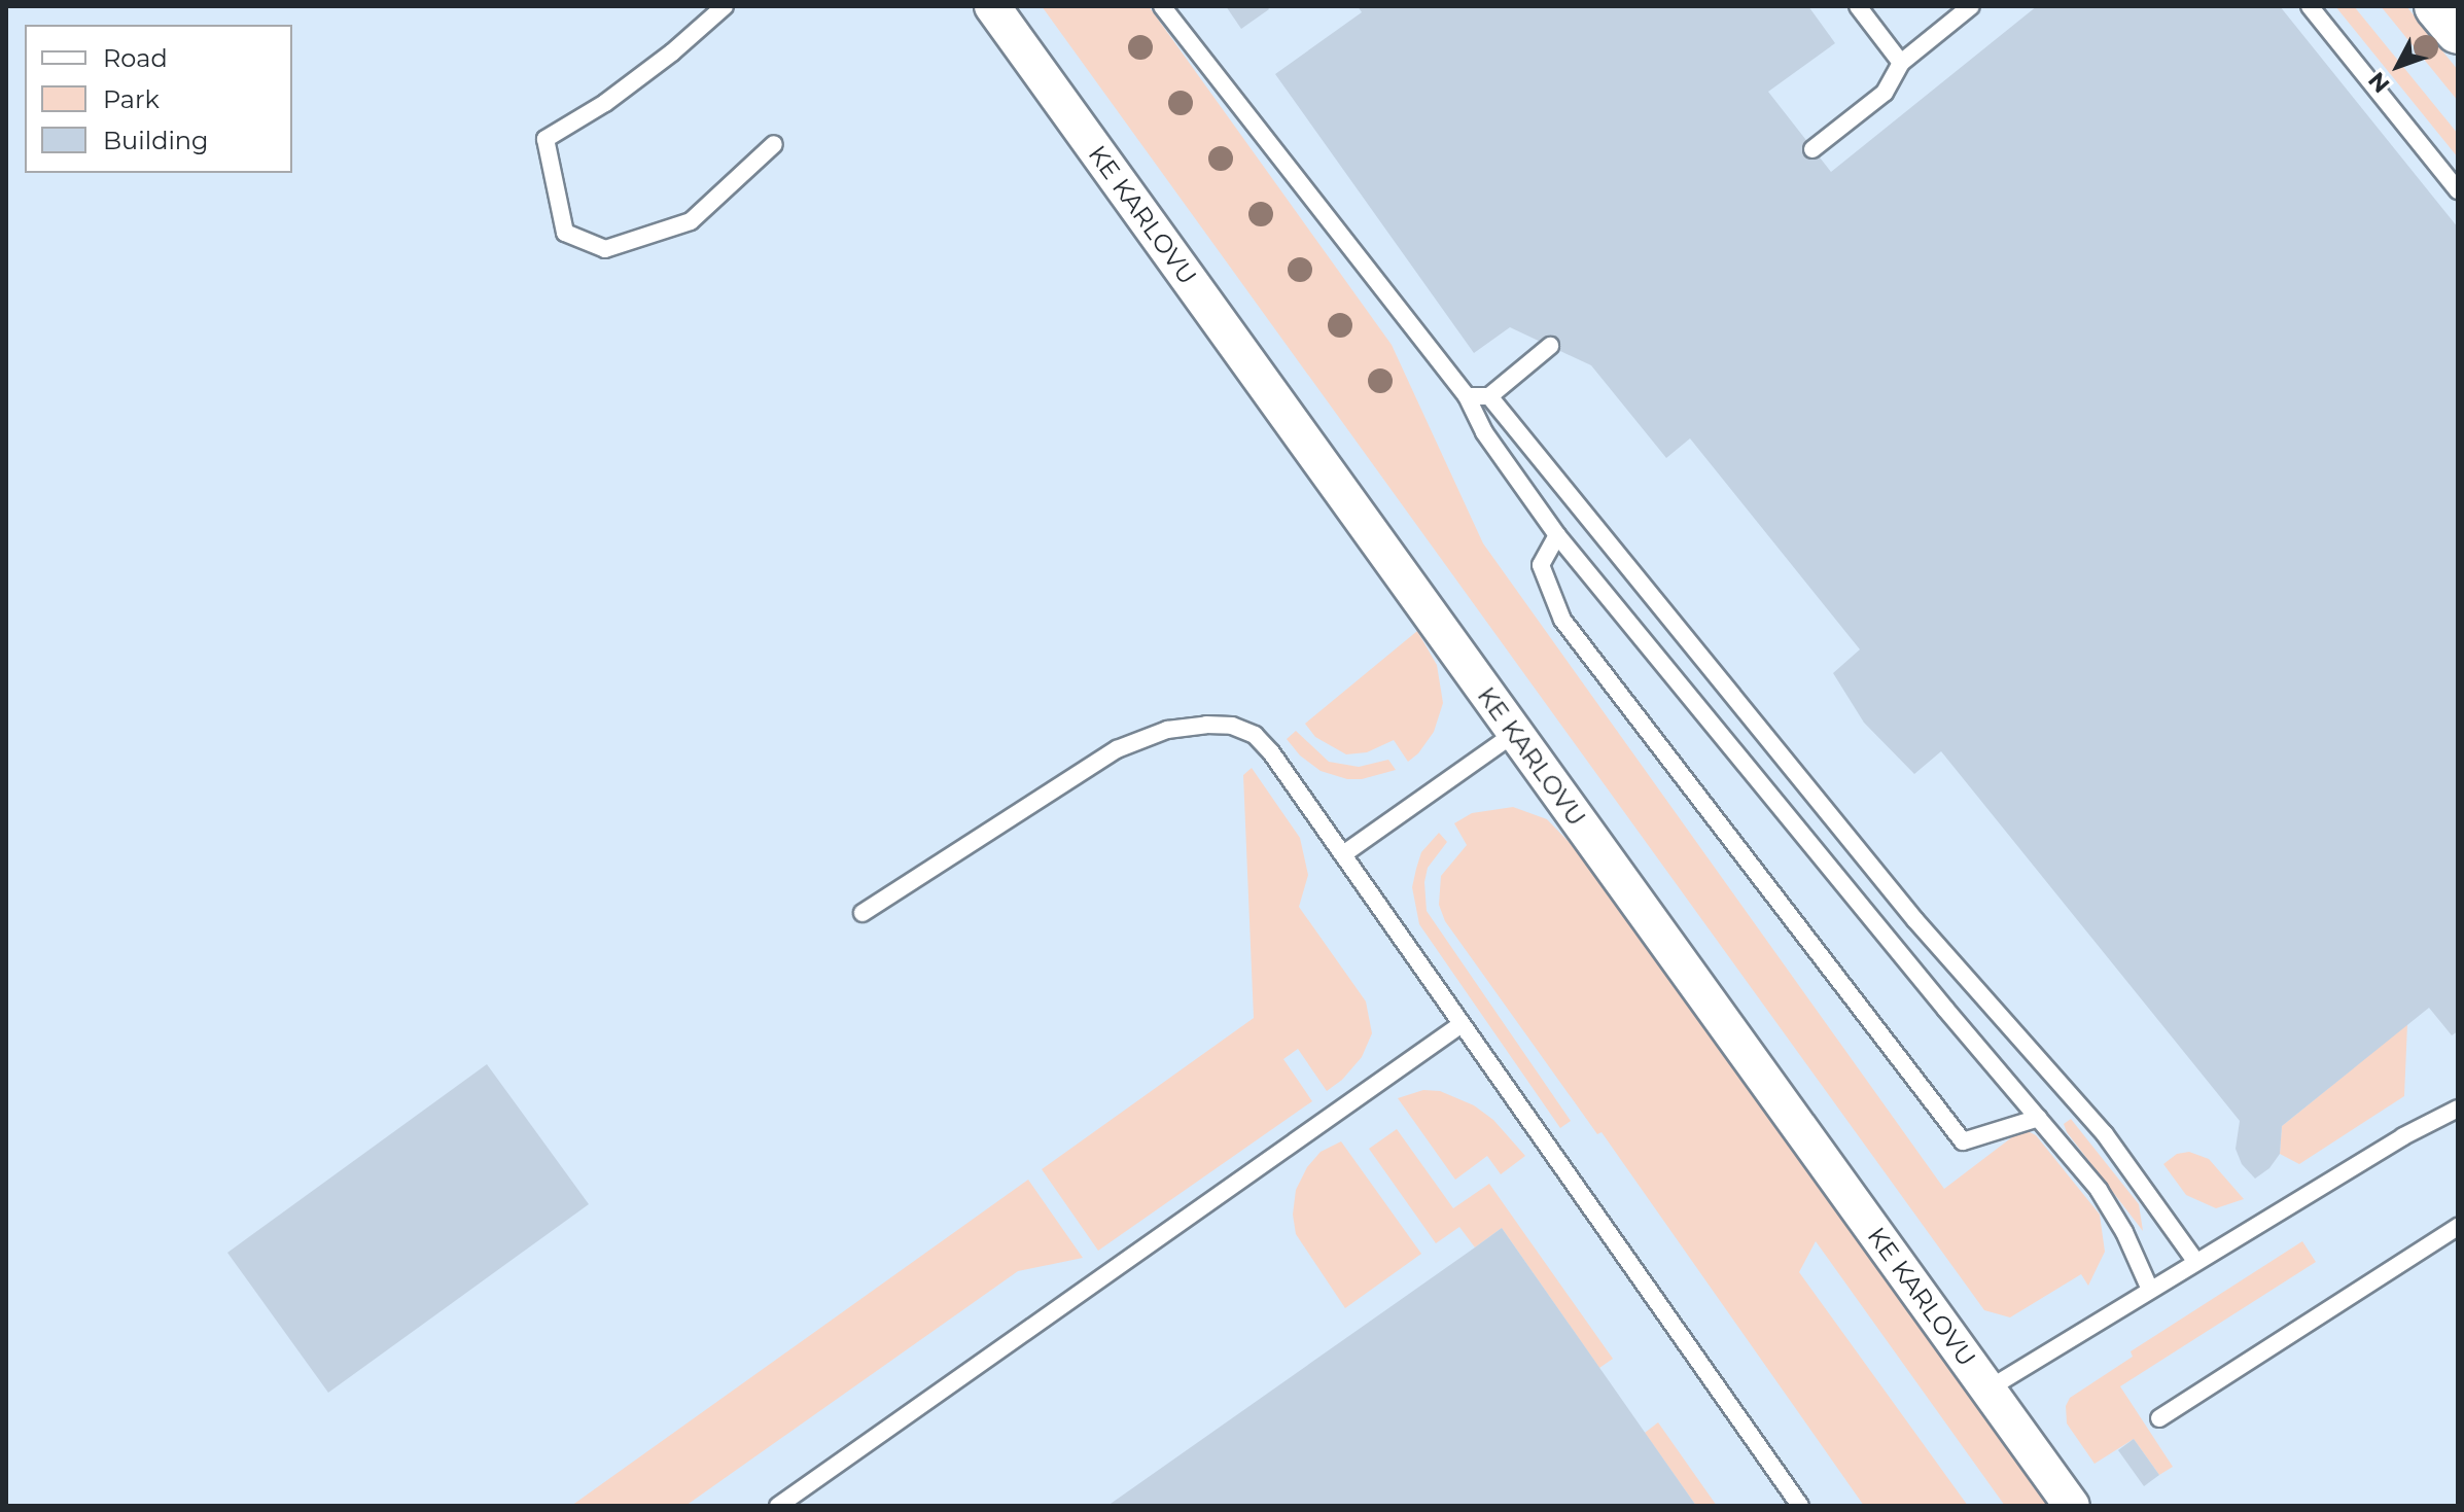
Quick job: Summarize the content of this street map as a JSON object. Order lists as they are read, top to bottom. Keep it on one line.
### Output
{"streets":{"street":["KE KARLOVU"]},"legend":["Road","Park","Building"],"north":"bottom left"}
